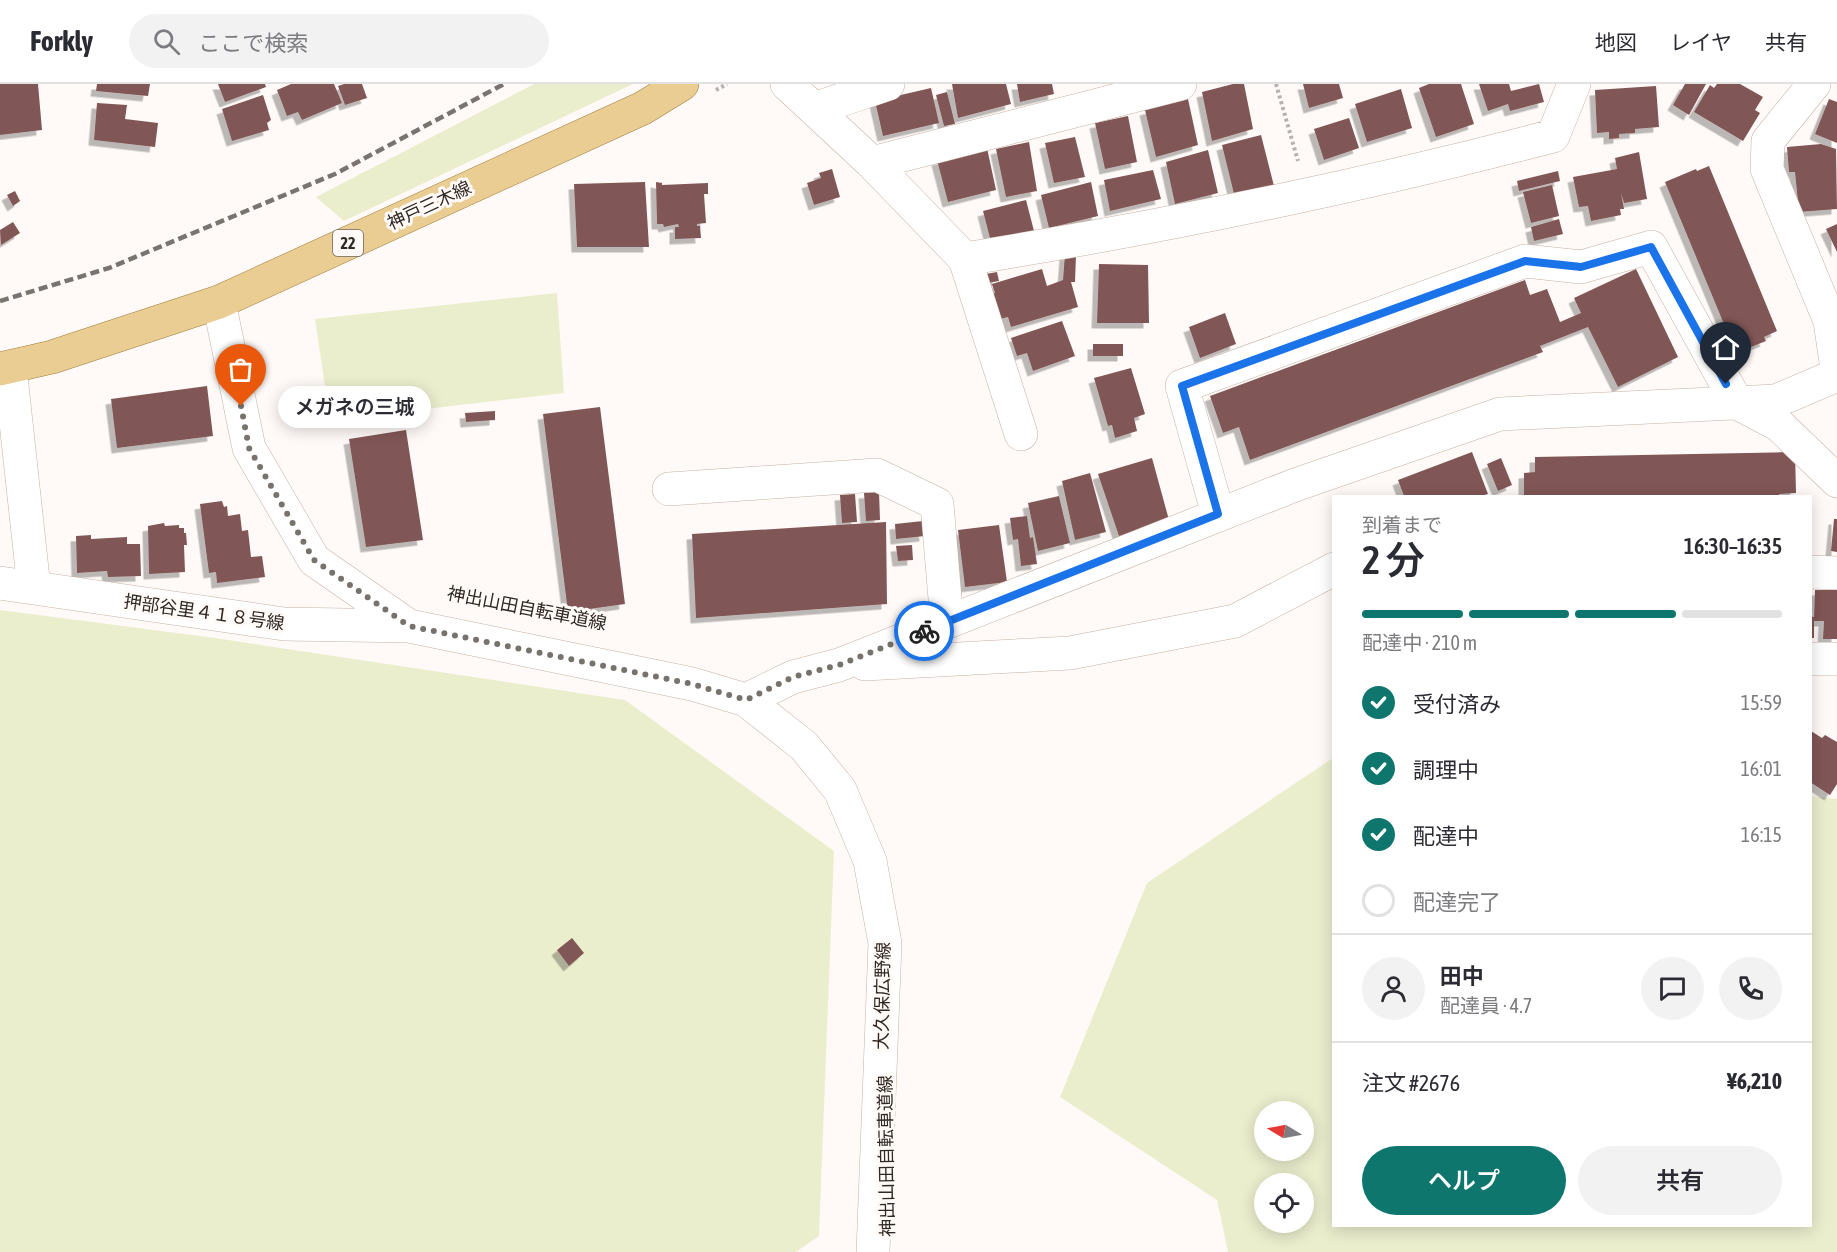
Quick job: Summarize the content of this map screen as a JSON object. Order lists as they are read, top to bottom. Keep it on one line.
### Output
{"streets":{"main road":["神戸三木線","22"],"street":["押部谷里４１８号線","大久保広野線"]},"crossings":[["神戸三木線","大久保広野線"],["押部谷里４１８号線","大久保広野線"]],"places":["メガネの三城"],"north":"left","page":{"header":"Forkly","search":"ここで検索","nav":["地図","レイヤ","共有"],"bubble":"メガネの三城","heading":["2 分","到着まで","16:30–16:35"],"panel":["田中","配達員 · 4.7","注文 #2676","¥6,210"],"bar":"配達中 · 210 m","list":[["受付済み","15:59"],["調理中","16:01"],["配達中","16:15"],"配達完了"],"buttons":["ヘルプ","共有"]}}
